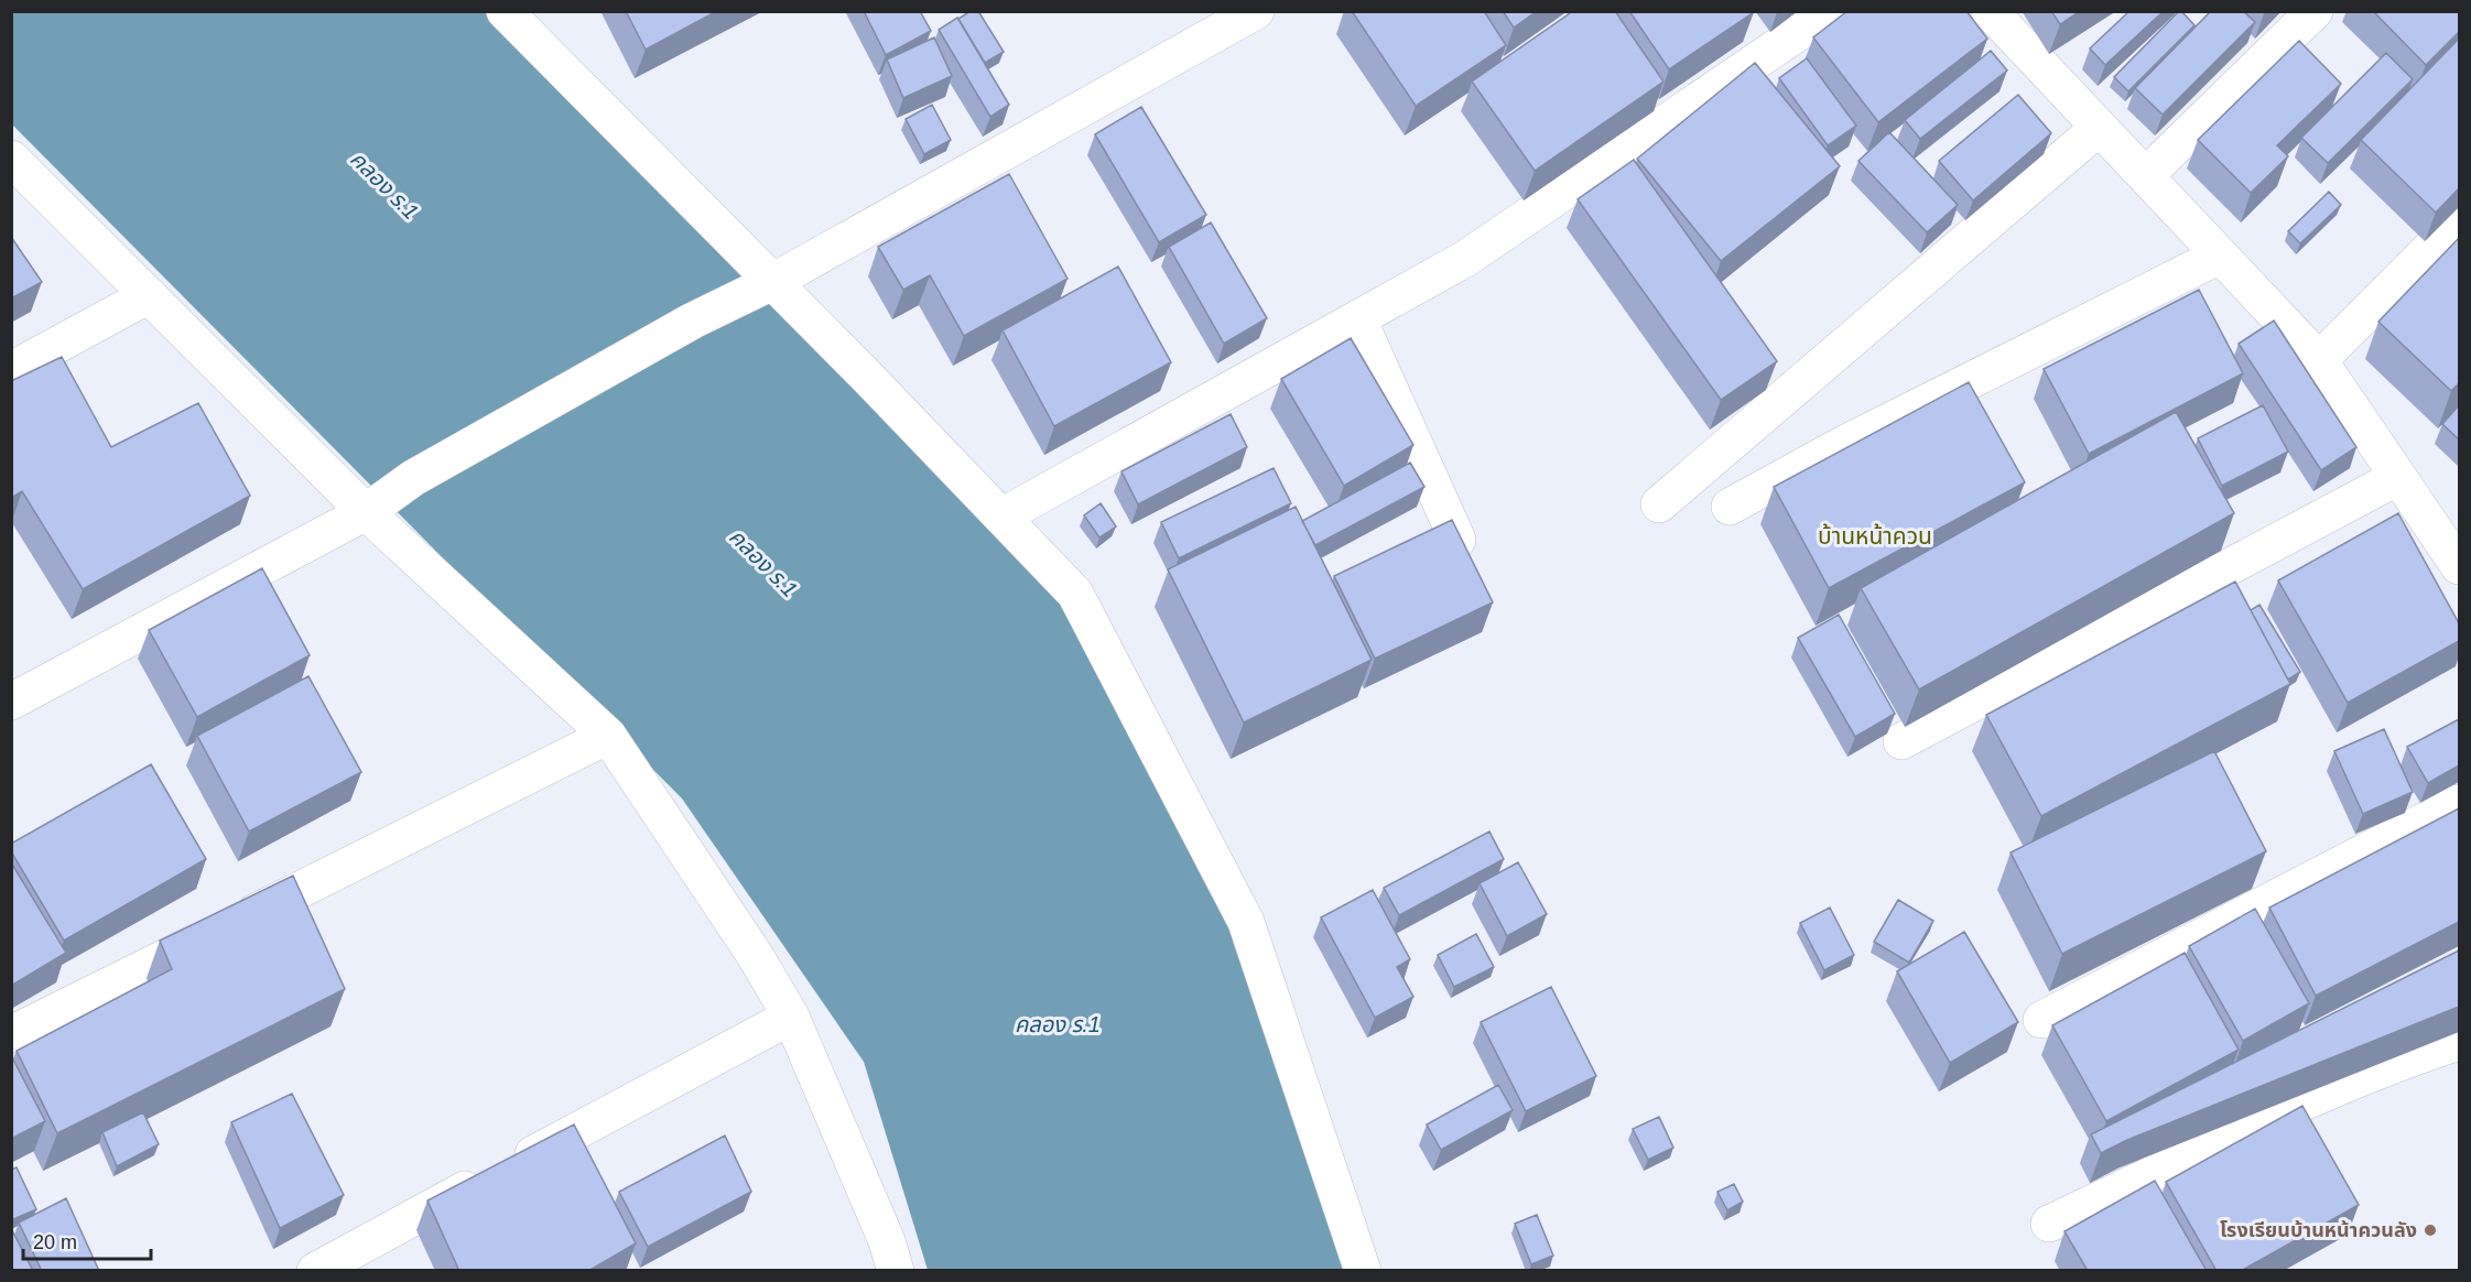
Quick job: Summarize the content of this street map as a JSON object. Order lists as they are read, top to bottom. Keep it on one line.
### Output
{"districts":["บ้านหน้าควน"],"water":["คลอง ร.1"],"places":["โรงเรียนบ้านหน้าควนลัง"],"scale_bar":"20 m"}
